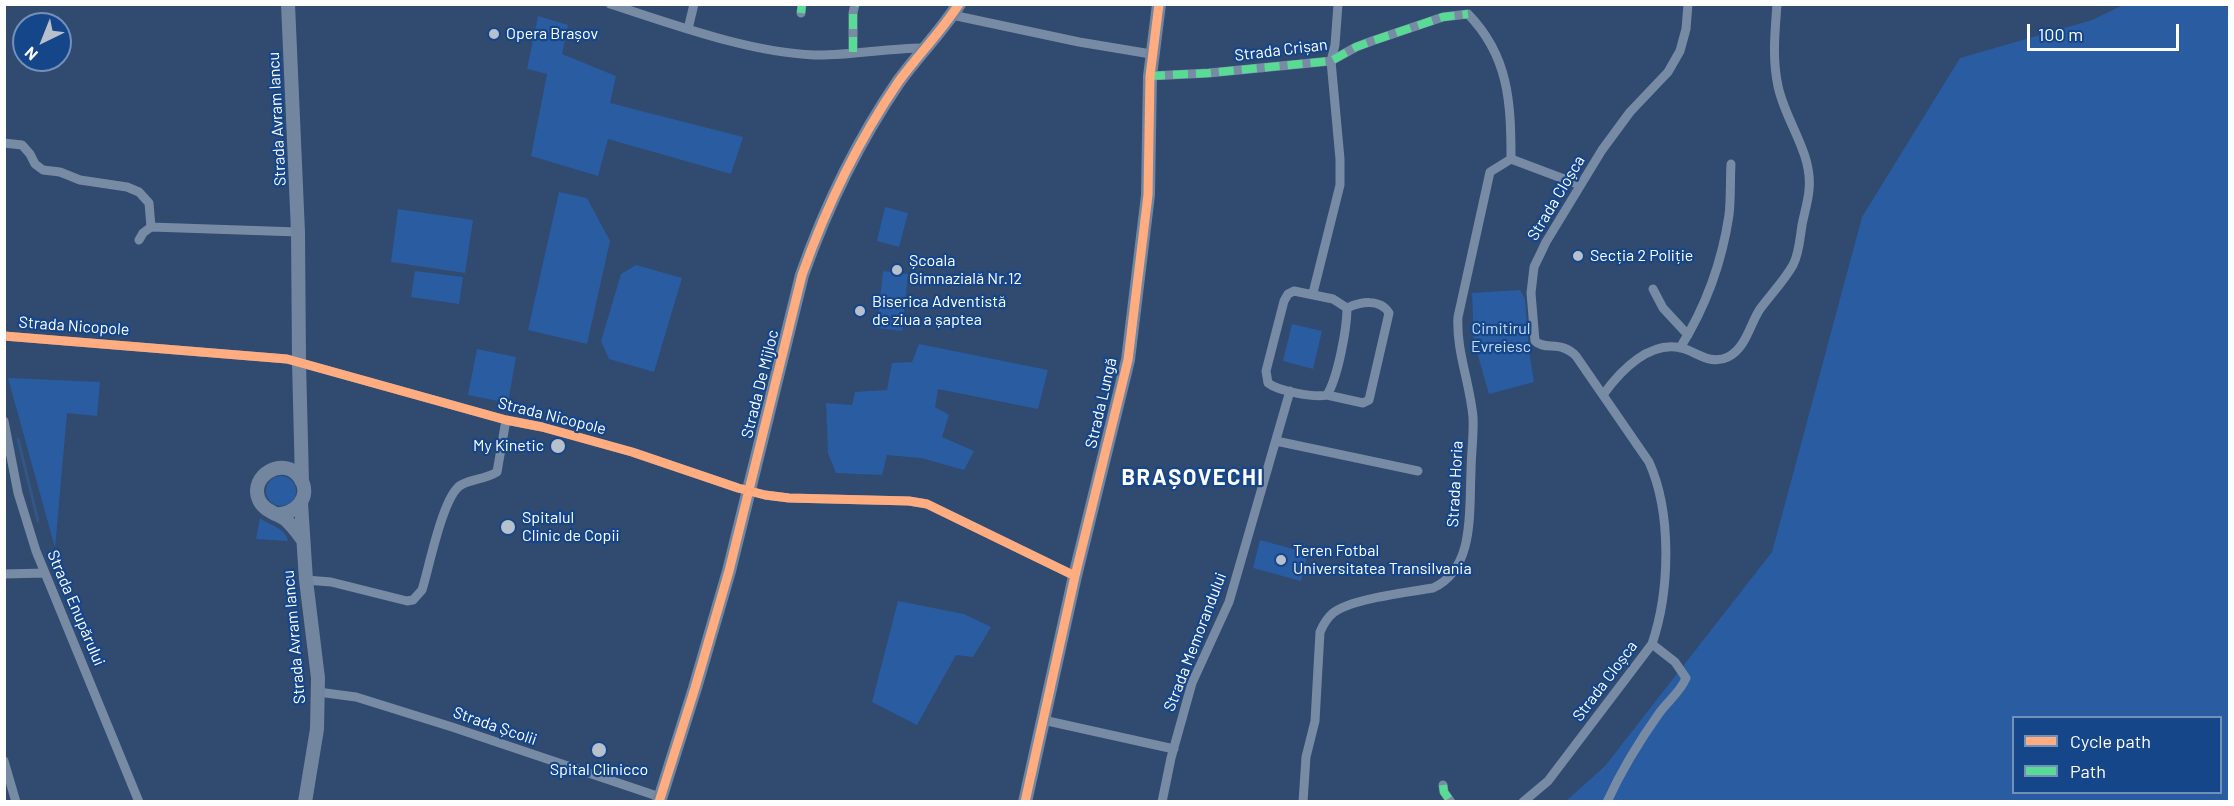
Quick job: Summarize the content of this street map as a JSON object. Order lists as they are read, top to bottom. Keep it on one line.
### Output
{"streets":{"main road":["Strada Avram Iancu","Strada De Mijloc","Strada Lungă"],"street":["Strada Crișan","Strada Cloșca","Strada Nicopole","Strada Horia","Strada Enupărului","Strada Memorandului","Strada Școlii"]},"crossings":[["Strada Crișan","Strada Lungă"],["Strada Avram Iancu","Strada Nicopole"],["Strada Avram Iancu","Strada Școlii"],["Strada Nicopole","Strada De Mijloc"],["Strada Nicopole","Strada Lungă"],["Strada De Mijloc","Strada Școlii"]],"districts":["BRAȘOVECHI"],"parks":["Cimitirul Evreiesc"],"places":["Opera Brașov","Secția 2 Poliție","Școala Gimnazială Nr.12","Biserica Adventistă de ziua a șaptea","My Kinetic","Spitalul Clinic de Copii","Teren Fotbal Universitatea Transilvania","Spital Clinicco"],"legend":["Cycle path","Path"],"scale_bar":"100 m","north":"bottom left"}
